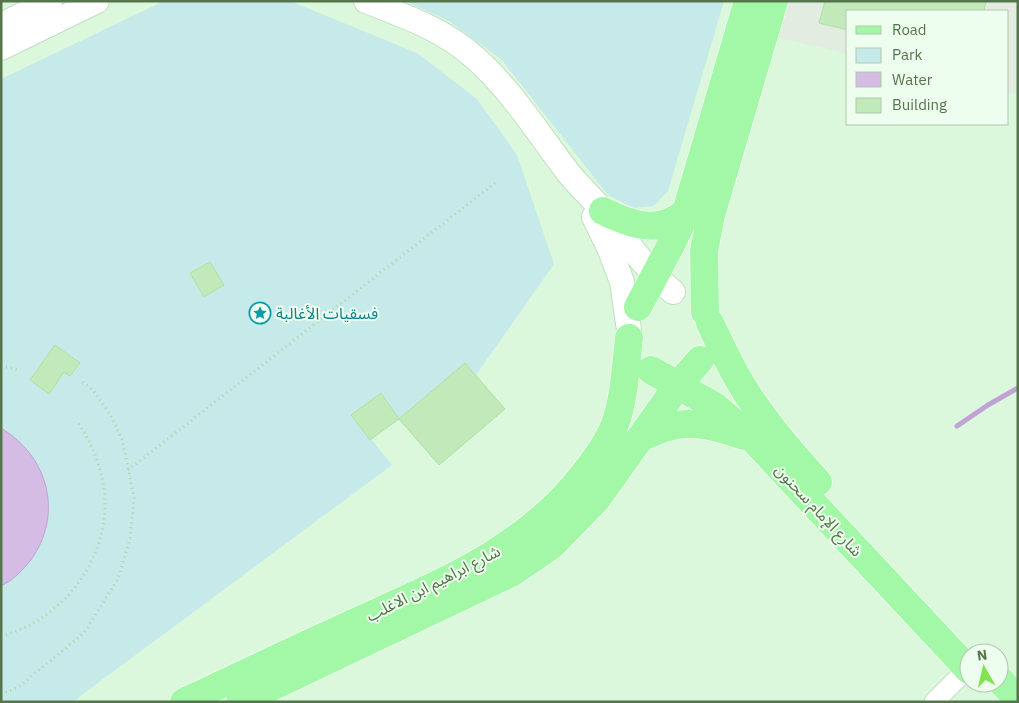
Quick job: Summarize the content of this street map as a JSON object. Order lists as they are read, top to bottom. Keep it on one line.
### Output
{"streets":{"main road":["شارع الإمام سحنون","شارع ابراهيم ابن الاغلب"]},"crossings":[["شارع الإمام سحنون","شارع ابراهيم ابن الاغلب"]],"places":{"place":["فسقيات الأغالبة"]},"legend":["Road","Park","Water","Building"],"north":"top"}
